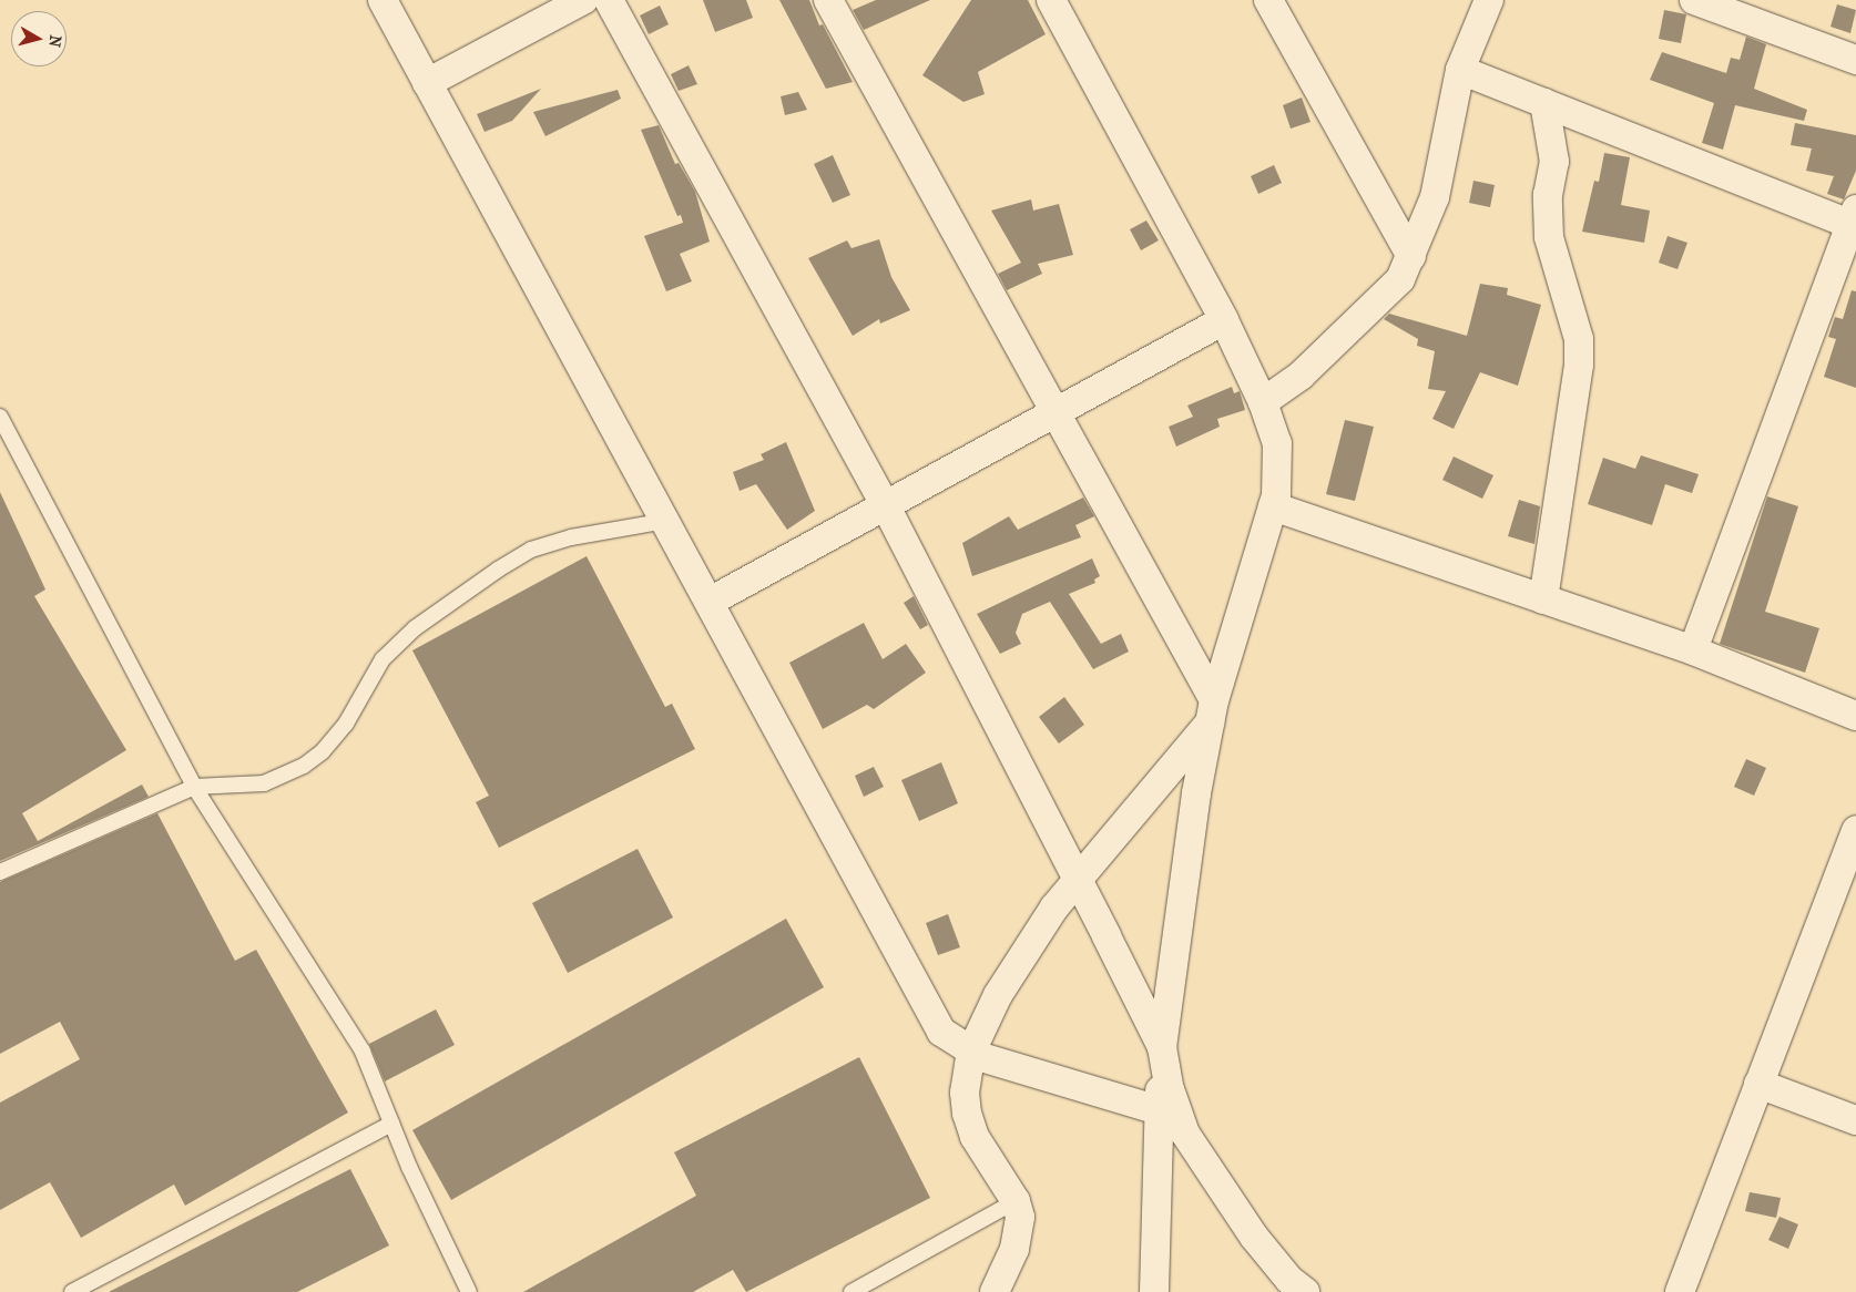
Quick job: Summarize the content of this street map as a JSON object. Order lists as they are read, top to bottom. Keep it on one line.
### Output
{"north":"right"}
